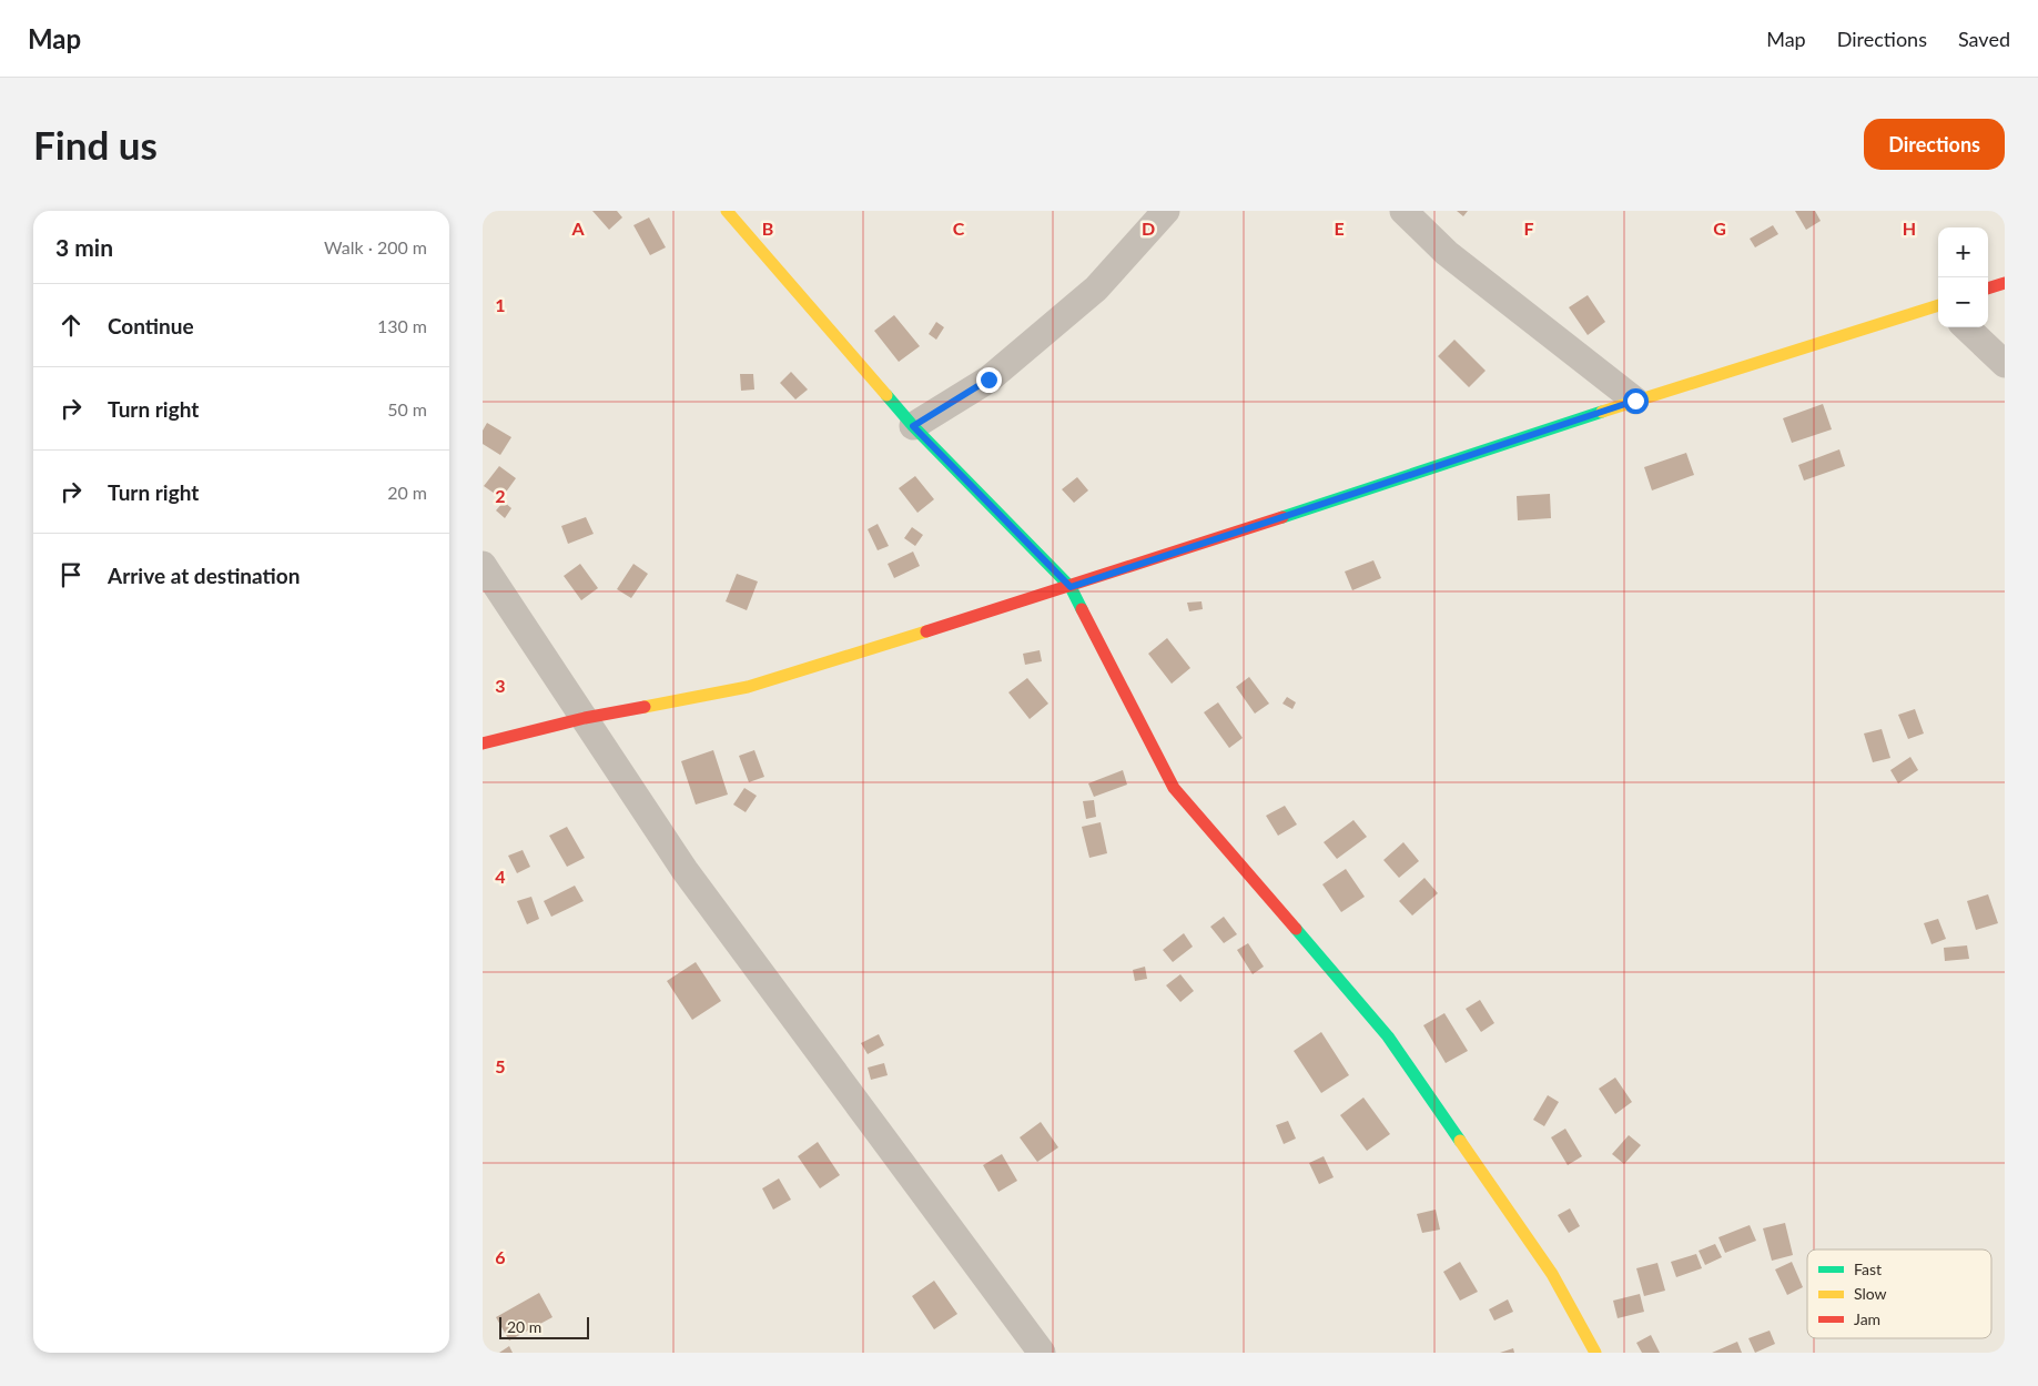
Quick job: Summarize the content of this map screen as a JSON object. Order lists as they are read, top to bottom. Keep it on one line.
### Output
{"legend":["Fast","Slow","Jam"],"scale_bar":"20 m","page":{"header":"Map","nav":["Map","Directions","Saved"],"buttons":"Directions","title":"Find us","heading":["3 min","Walk · 200 m"],"map_buttons":["+","−"],"list":[["Continue","130 m"],["Turn right","50 m"],["Turn right","20 m"],"Arrive at destination"],"scale":"20 m"},"grid":{"columns":["A","B","C","D","E","F","G","H"],"rows":["1","2","3","4","5","6"]}}
